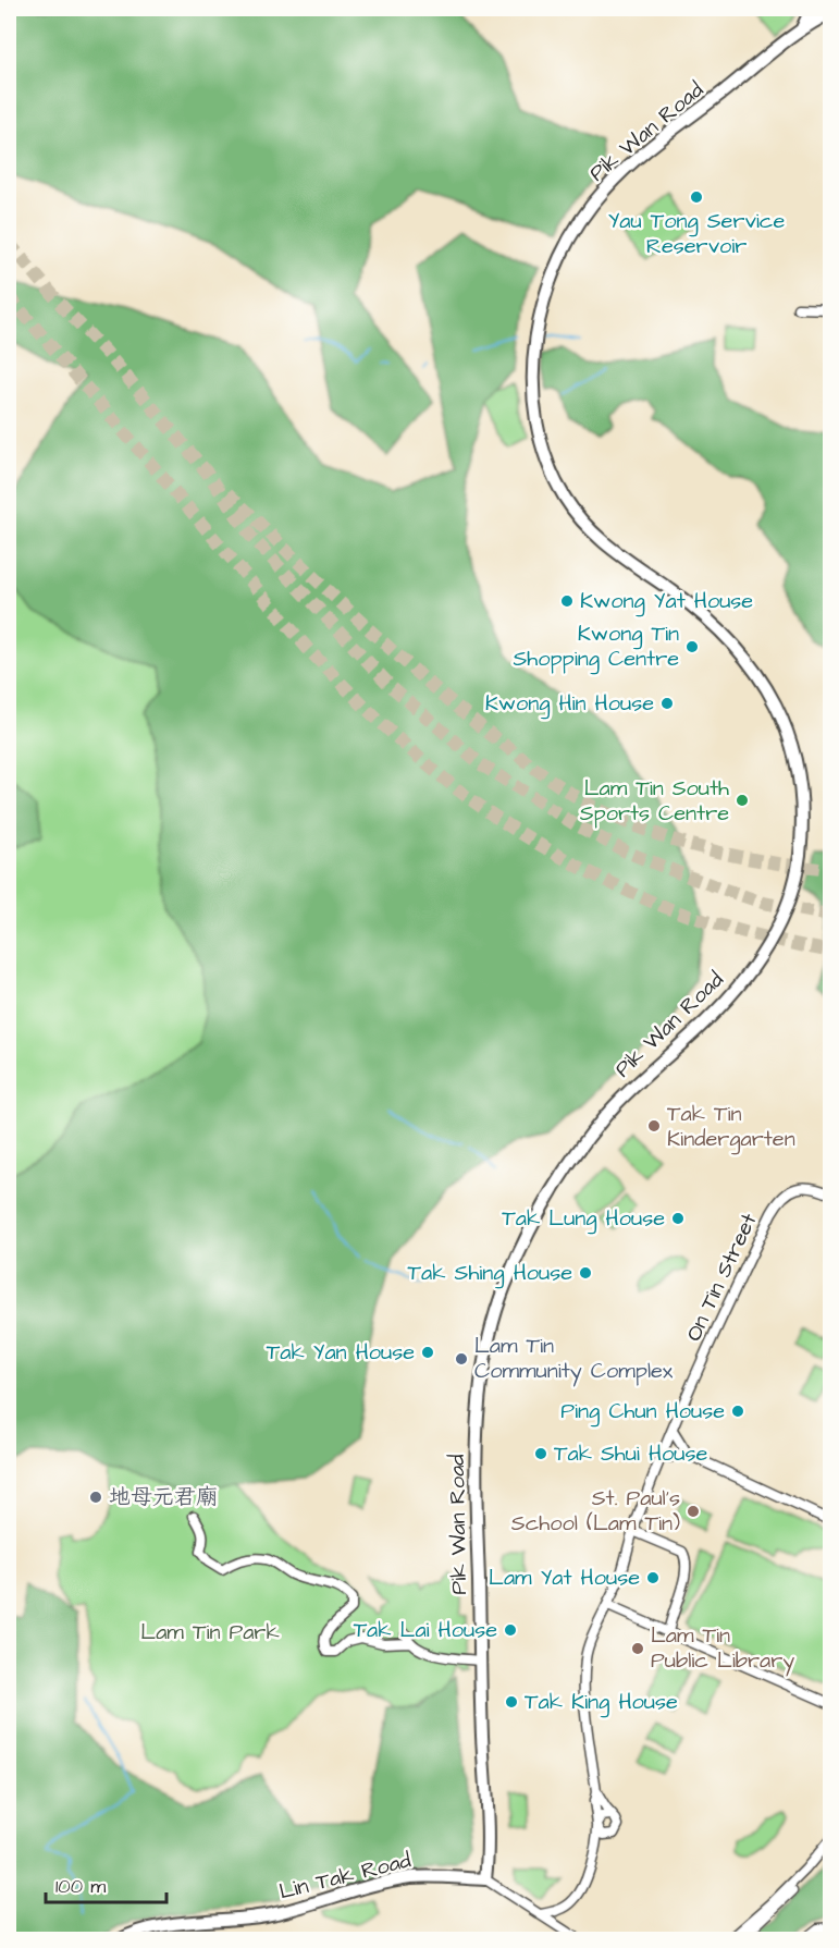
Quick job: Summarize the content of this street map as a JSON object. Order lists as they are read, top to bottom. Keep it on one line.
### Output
{"streets":{"main road":["Pik Wan Road","Lin Tak Road"],"street":["On Tin Street"]},"crossings":[["Pik Wan Road","Lin Tak Road"],["On Tin Street","Lin Tak Road"]],"parks":["Lam Tin Park"],"places":["Yau Tong Service Reservoir","Kwong Yat House","Kwong Tin Shopping Centre","Kwong Hin House","Lam Tin South Sports Centre","Tak Tin Kindergarten","Tak Lung House","Tak Shing House","Tak Yan House","Lam Tin Community Complex","Ping Chun House","Tak Shui House","地母元君廟","St. Paul's School (Lam Tin)","Lam Yat House","Tak Lai House","Lam Tin Public Library","Tak King House"],"scale_bar":"100 m"}
